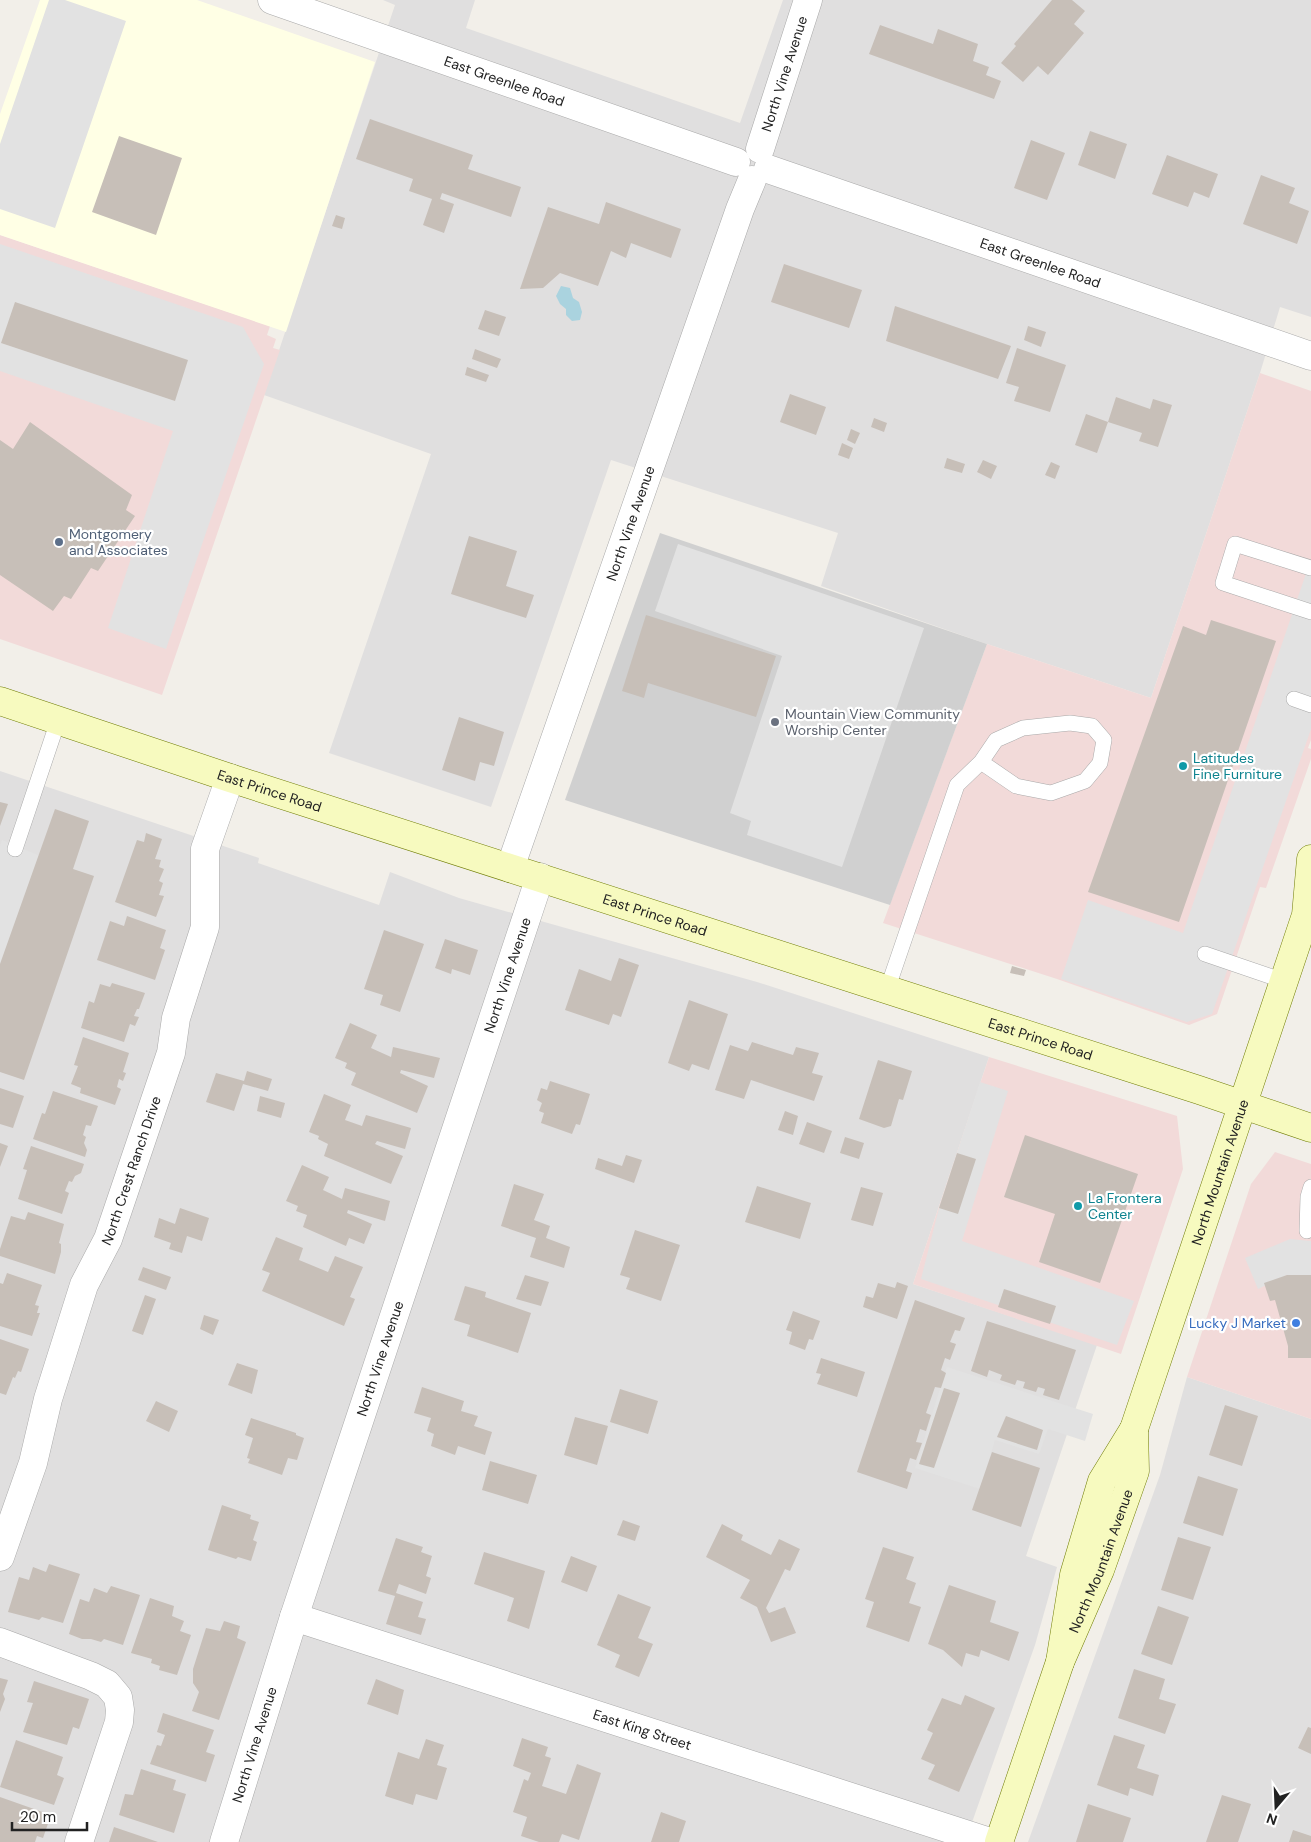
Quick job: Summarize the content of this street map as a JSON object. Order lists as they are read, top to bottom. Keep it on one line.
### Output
{"streets":{"main road":["East Prince Road","North Mountain Avenue"],"street":["North Vine Avenue","East Greenlee Road","North Crest Ranch Drive","East King Street"]},"crossings":[["North Vine Avenue","East Greenlee Road"],["North Vine Avenue","East Prince Road"],["North Vine Avenue","East King Street"],["East Prince Road","North Crest Ranch Drive"],["East Prince Road","North Mountain Avenue"]],"places":["Montgomery and Associates","Mountain View Community Worship Center","Latitudes Fine Furniture","La Frontera Center","Lucky J Market"],"scale_bar":"20 m","north":"bottom"}
